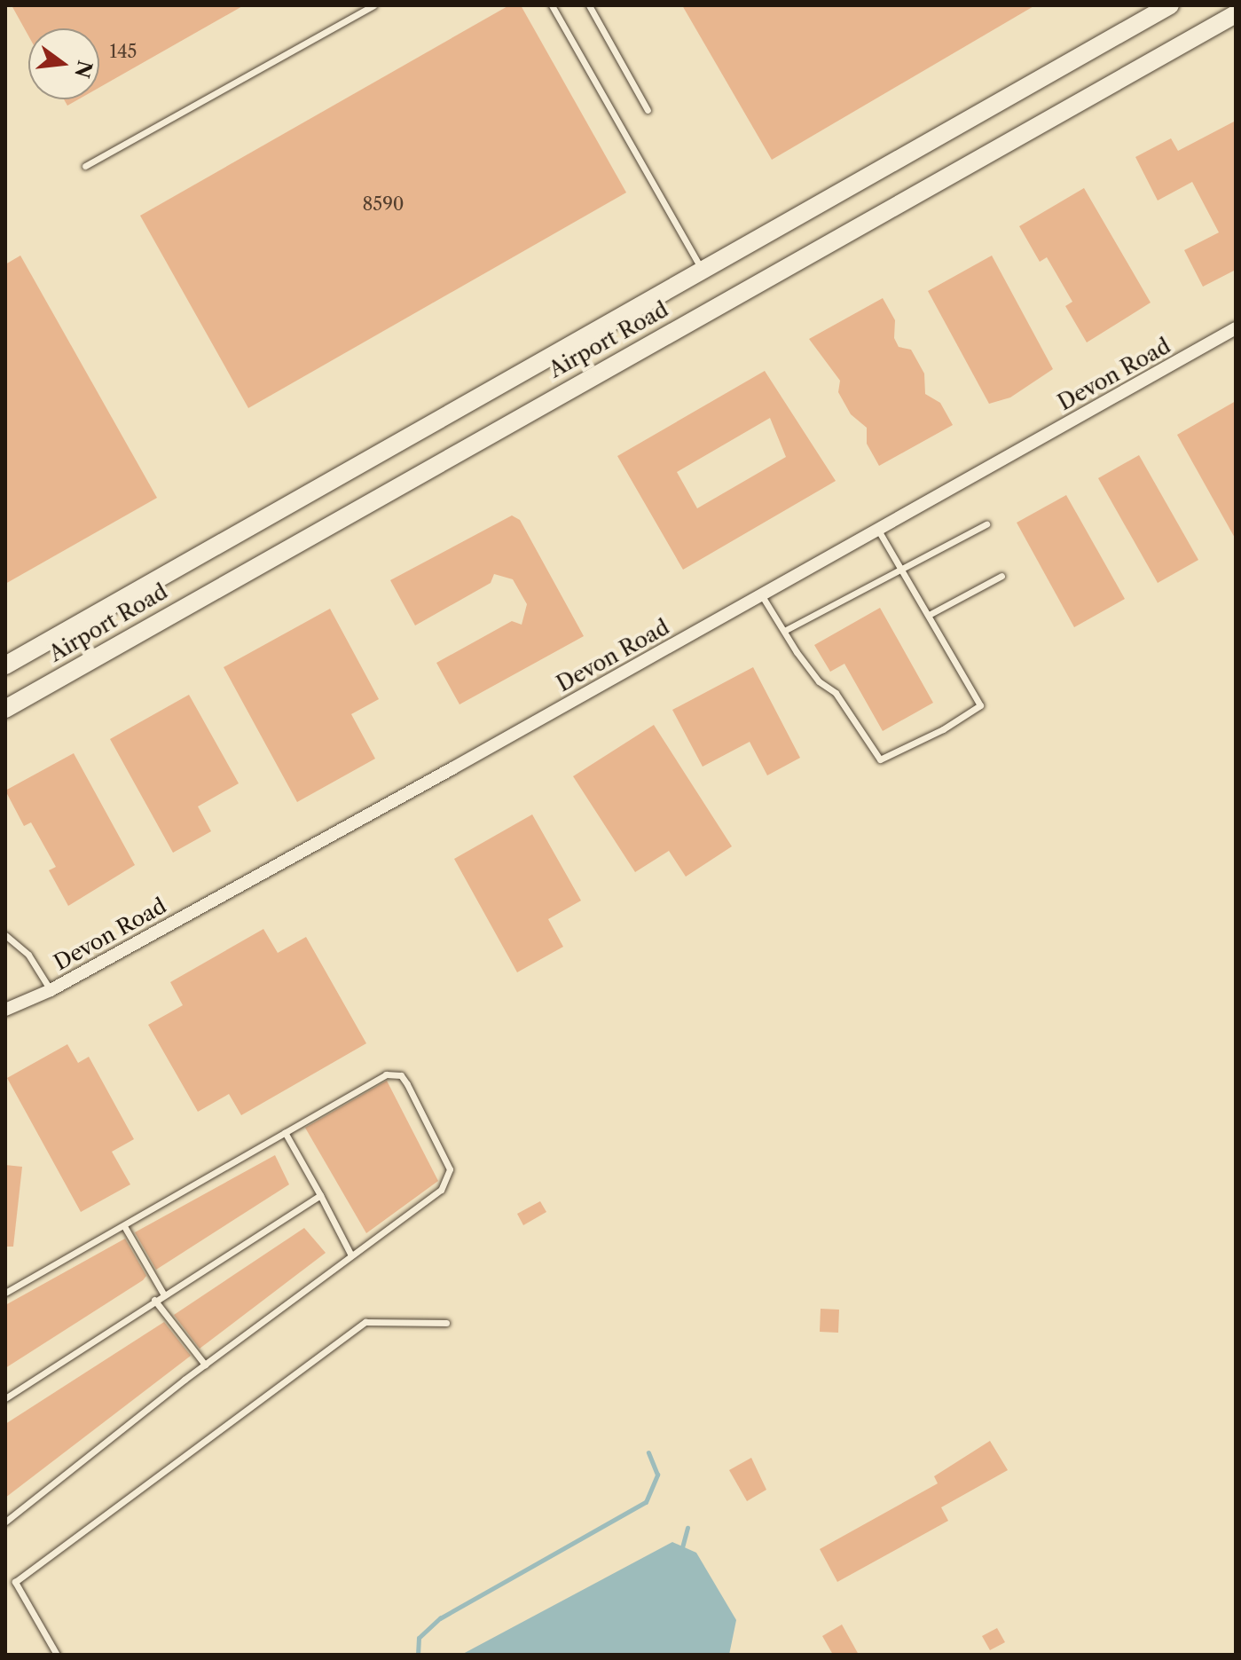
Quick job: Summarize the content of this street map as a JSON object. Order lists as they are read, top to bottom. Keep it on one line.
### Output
{"streets":{"main road":["Airport Road"],"street":["Devon Road"]},"house_numbers":["145","8590"],"north":"right"}
